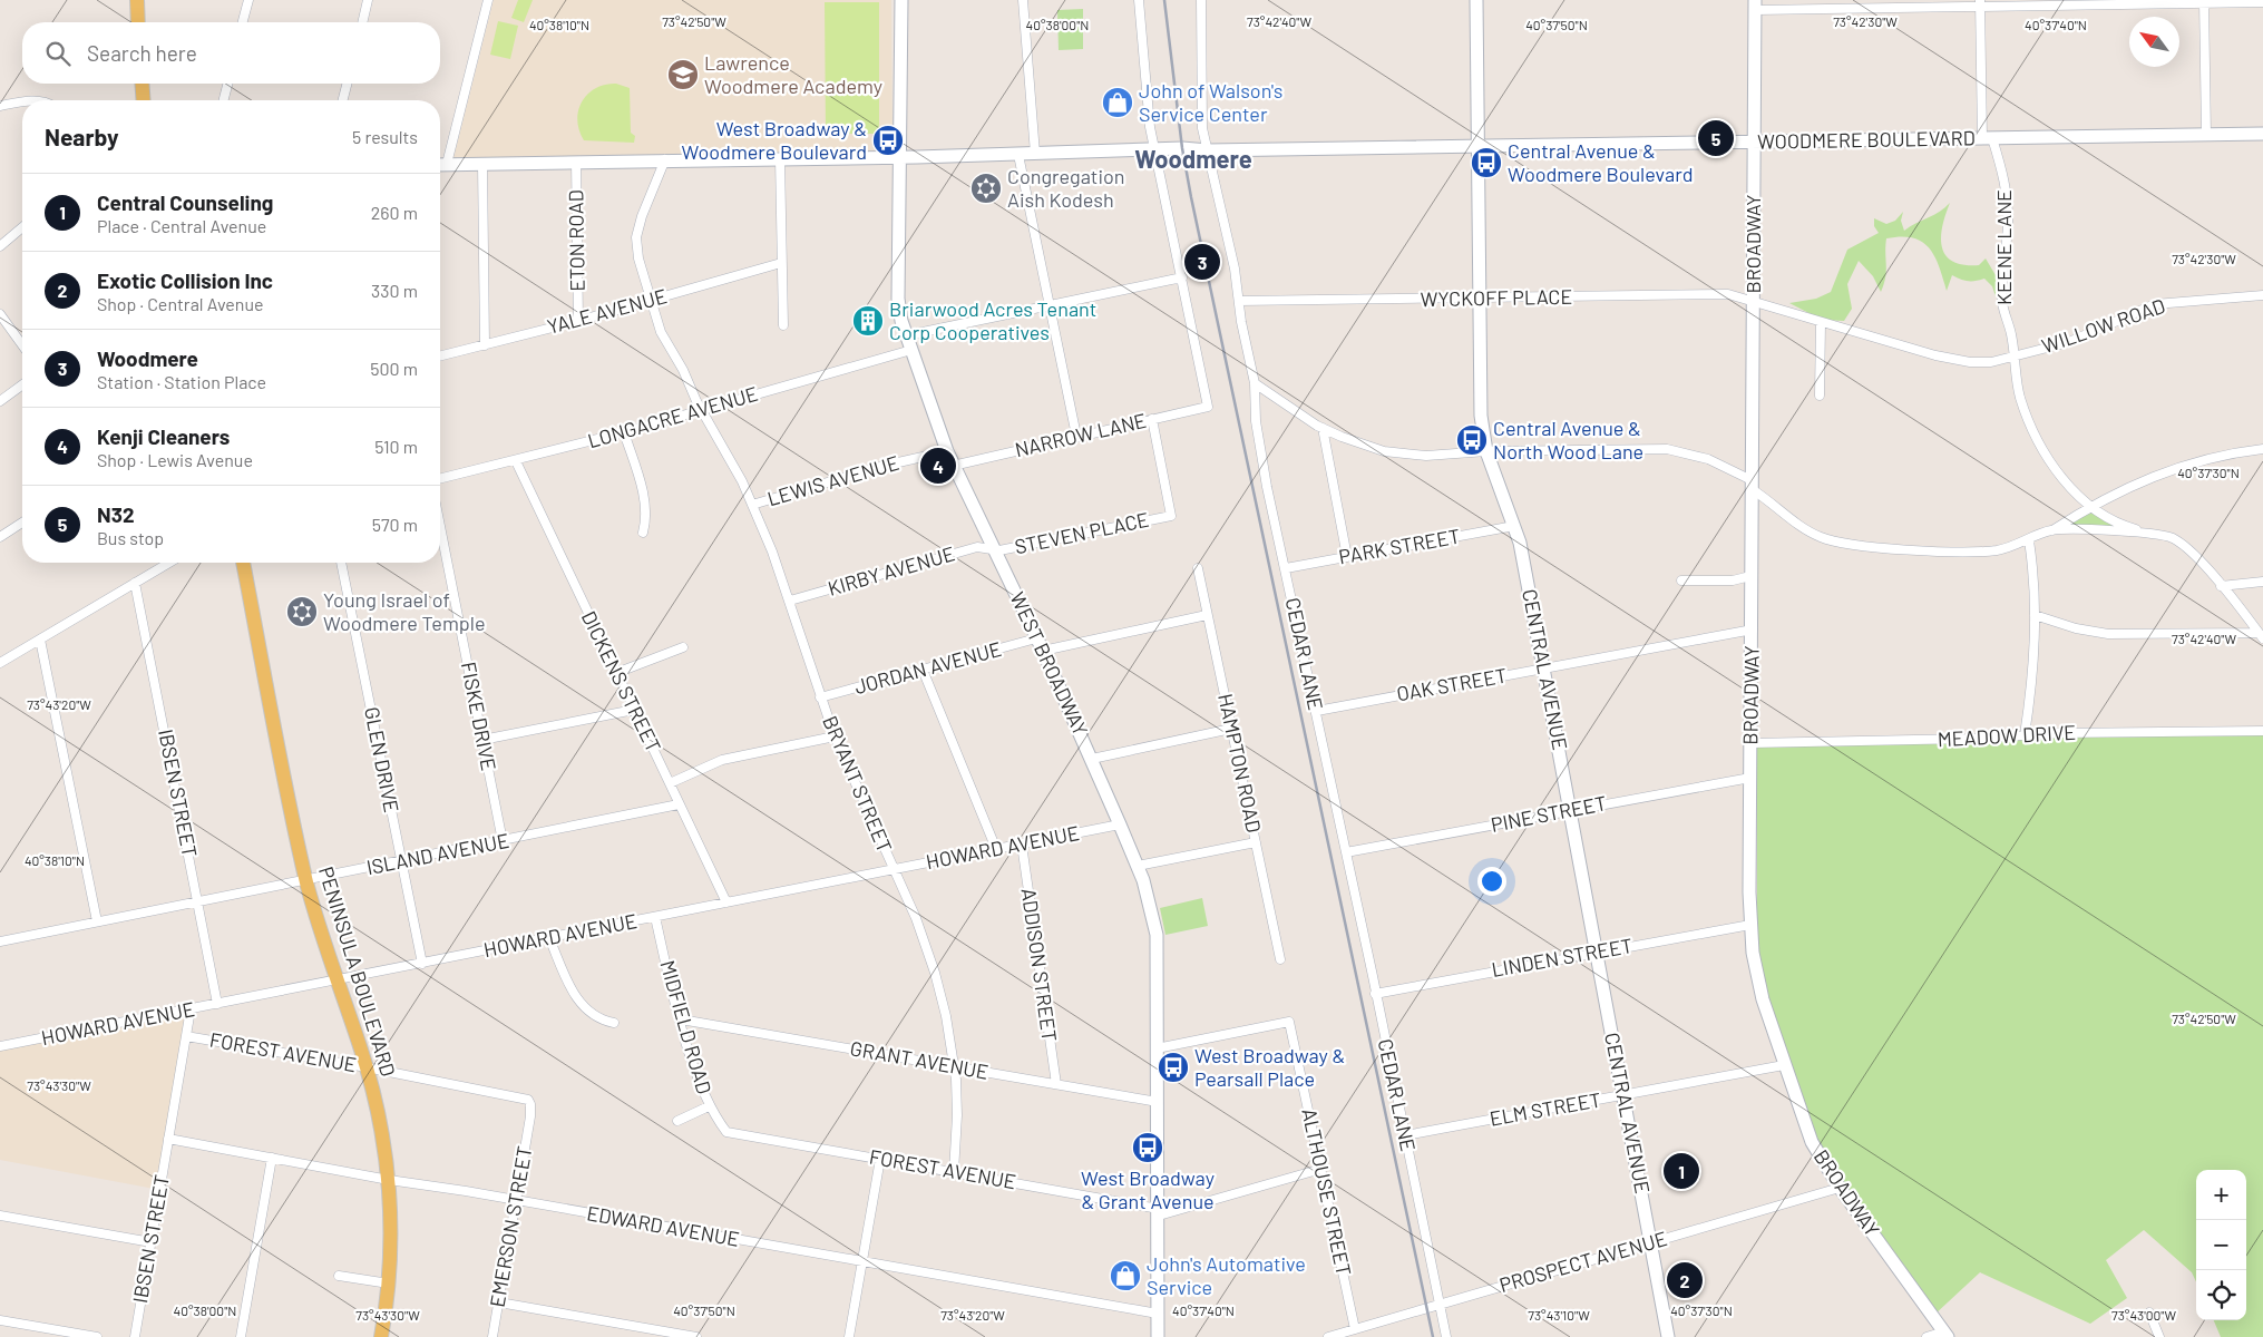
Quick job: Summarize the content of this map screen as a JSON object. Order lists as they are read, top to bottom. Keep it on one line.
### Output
{"streets":{"main road":["PENINSULA BOULEVARD"],"street":["WOODMERE BOULEVARD","ETON ROAD","BROADWAY","KEENE LANE","WYCKOFF PLACE","YALE AVENUE","WILLOW ROAD","LONGACRE AVENUE","NARROW LANE","LEWIS AVENUE","STEVEN PLACE","PARK STREET","KIRBY AVENUE","CEDAR LANE","WEST BROADWAY","JORDAN AVENUE","CENTRAL AVENUE","DICKENS STREET","OAK STREET","FISKE DRIVE","MEADOW DRIVE","GLEN DRIVE","HAMPTON ROAD","BRYANT STREET","IBSEN STREET","PINE STREET","HOWARD AVENUE","ISLAND AVENUE","LINDEN STREET","ADDISON STREET","MIDFIELD ROAD","FOREST AVENUE","GRANT AVENUE","ELM STREET","ALTHOUSE STREET","EMERSON STREET","EDWARD AVENUE","PROSPECT AVENUE"]},"crossings":[["WOODMERE BOULEVARD","ETON ROAD"],["WOODMERE BOULEVARD","BROADWAY"],["WOODMERE BOULEVARD","KEENE LANE"],["WOODMERE BOULEVARD","CEDAR LANE"],["WOODMERE BOULEVARD","WEST BROADWAY"],["WOODMERE BOULEVARD","CENTRAL AVENUE"],["WOODMERE BOULEVARD","BRYANT STREET"],["ETON ROAD","YALE AVENUE"],["BROADWAY","WYCKOFF PLACE"],["BROADWAY","WILLOW ROAD"],["BROADWAY","OAK STREET"],["BROADWAY","MEADOW DRIVE"],["BROADWAY","PINE STREET"],["BROADWAY","LINDEN STREET"],["BROADWAY","ELM STREET"],["BROADWAY","PROSPECT AVENUE"],["KEENE LANE","WILLOW ROAD"],["WYCKOFF PLACE","WILLOW ROAD"],["WYCKOFF PLACE","CEDAR LANE"],["WYCKOFF PLACE","CENTRAL AVENUE"],["YALE AVENUE","BRYANT STREET"],["LONGACRE AVENUE","WEST BROADWAY"],["LONGACRE AVENUE","DICKENS STREET"],["LONGACRE AVENUE","BRYANT STREET"],["NARROW LANE","STEVEN PLACE"],["NARROW LANE","WEST BROADWAY"],["LEWIS AVENUE","WEST BROADWAY"],["LEWIS AVENUE","BRYANT STREET"],["STEVEN PLACE","KIRBY AVENUE"],["STEVEN PLACE","WEST BROADWAY"],["PARK STREET","CEDAR LANE"],["PARK STREET","CENTRAL AVENUE"],["KIRBY AVENUE","WEST BROADWAY"],["KIRBY AVENUE","BRYANT STREET"],["CEDAR LANE","OAK STREET"],["CEDAR LANE","PINE STREET"],["CEDAR LANE","LINDEN STREET"],["CEDAR LANE","ELM STREET"],["CEDAR LANE","PROSPECT AVENUE"],["WEST BROADWAY","JORDAN AVENUE"],["WEST BROADWAY","HOWARD AVENUE"],["WEST BROADWAY","FOREST AVENUE"],["WEST BROADWAY","GRANT AVENUE"],["WEST BROADWAY","ALTHOUSE STREET"],["WEST BROADWAY","EDWARD AVENUE"],["JORDAN AVENUE","BRYANT STREET"],["CENTRAL AVENUE","OAK STREET"],["CENTRAL AVENUE","PINE STREET"],["CENTRAL AVENUE","LINDEN STREET"],["CENTRAL AVENUE","ELM STREET"],["CENTRAL AVENUE","PROSPECT AVENUE"],["DICKENS STREET","HOWARD AVENUE"],["DICKENS STREET","ISLAND AVENUE"],["FISKE DRIVE","ISLAND AVENUE"],["GLEN DRIVE","HOWARD AVENUE"],["GLEN DRIVE","ISLAND AVENUE"],["BRYANT STREET","HOWARD AVENUE"],["BRYANT STREET","FOREST AVENUE"],["BRYANT STREET","GRANT AVENUE"],["IBSEN STREET","HOWARD AVENUE"],["IBSEN STREET","ISLAND AVENUE"],["IBSEN STREET","FOREST AVENUE"],["IBSEN STREET","EDWARD AVENUE"],["HOWARD AVENUE","ADDISON STREET"],["HOWARD AVENUE","PENINSULA BOULEVARD"],["HOWARD AVENUE","MIDFIELD ROAD"],["ISLAND AVENUE","PENINSULA BOULEVARD"],["ADDISON STREET","GRANT AVENUE"],["PENINSULA BOULEVARD","FOREST AVENUE"],["PENINSULA BOULEVARD","EDWARD AVENUE"],["MIDFIELD ROAD","FOREST AVENUE"],["MIDFIELD ROAD","GRANT AVENUE"],["FOREST AVENUE","EMERSON STREET"],["ALTHOUSE STREET","PROSPECT AVENUE"],["EMERSON STREET","EDWARD AVENUE"]],"districts":["Woodmere"],"places":{"school or university":["Lawrence Woodmere Academy"],"shop":["John of Walson's Service Center","John's Automative Service"],"bus stop":["West Broadway & Woodmere Boulevard","Central Avenue & Woodmere Boulevard","Central Avenue & North Wood Lane","West Broadway & Pearsall Place","West Broadway & Grant Avenue"],"synagogue":["Congregation Aish Kodesh","Young Israel of Woodmere Temple"],"building":["Briarwood Acres Tenant Corp Cooperatives"]},"north":"top left","page":{"search":"Search here","heading":["Nearby","5 results"],"pins":["5","3","4","1","2"],"list":[{"mark":"1","name":"Central Counseling","note":"Place · Central Avenue","value":"260 m"},{"mark":"2","name":"Exotic Collision Inc","note":"Shop · Central Avenue","value":"330 m"},{"mark":"3","name":"Woodmere","note":"Station · Station Place","value":"500 m"},{"mark":"4","name":"Kenji Cleaners","note":"Shop · Lewis Avenue","value":"510 m"},{"mark":"5","name":"N32","note":"Bus stop","value":"570 m"}],"map_buttons":["+","−"]},"coordinates":["73°42'50\"W","73°42'40\"W","73°42'30\"W","40°38'10\"N","40°38'00\"N","40°37'50\"N","40°37'40\"N","40°37'30\"N","73°43'20\"W","73°43'30\"W","73°43'10\"W","73°43'00\"W"]}
